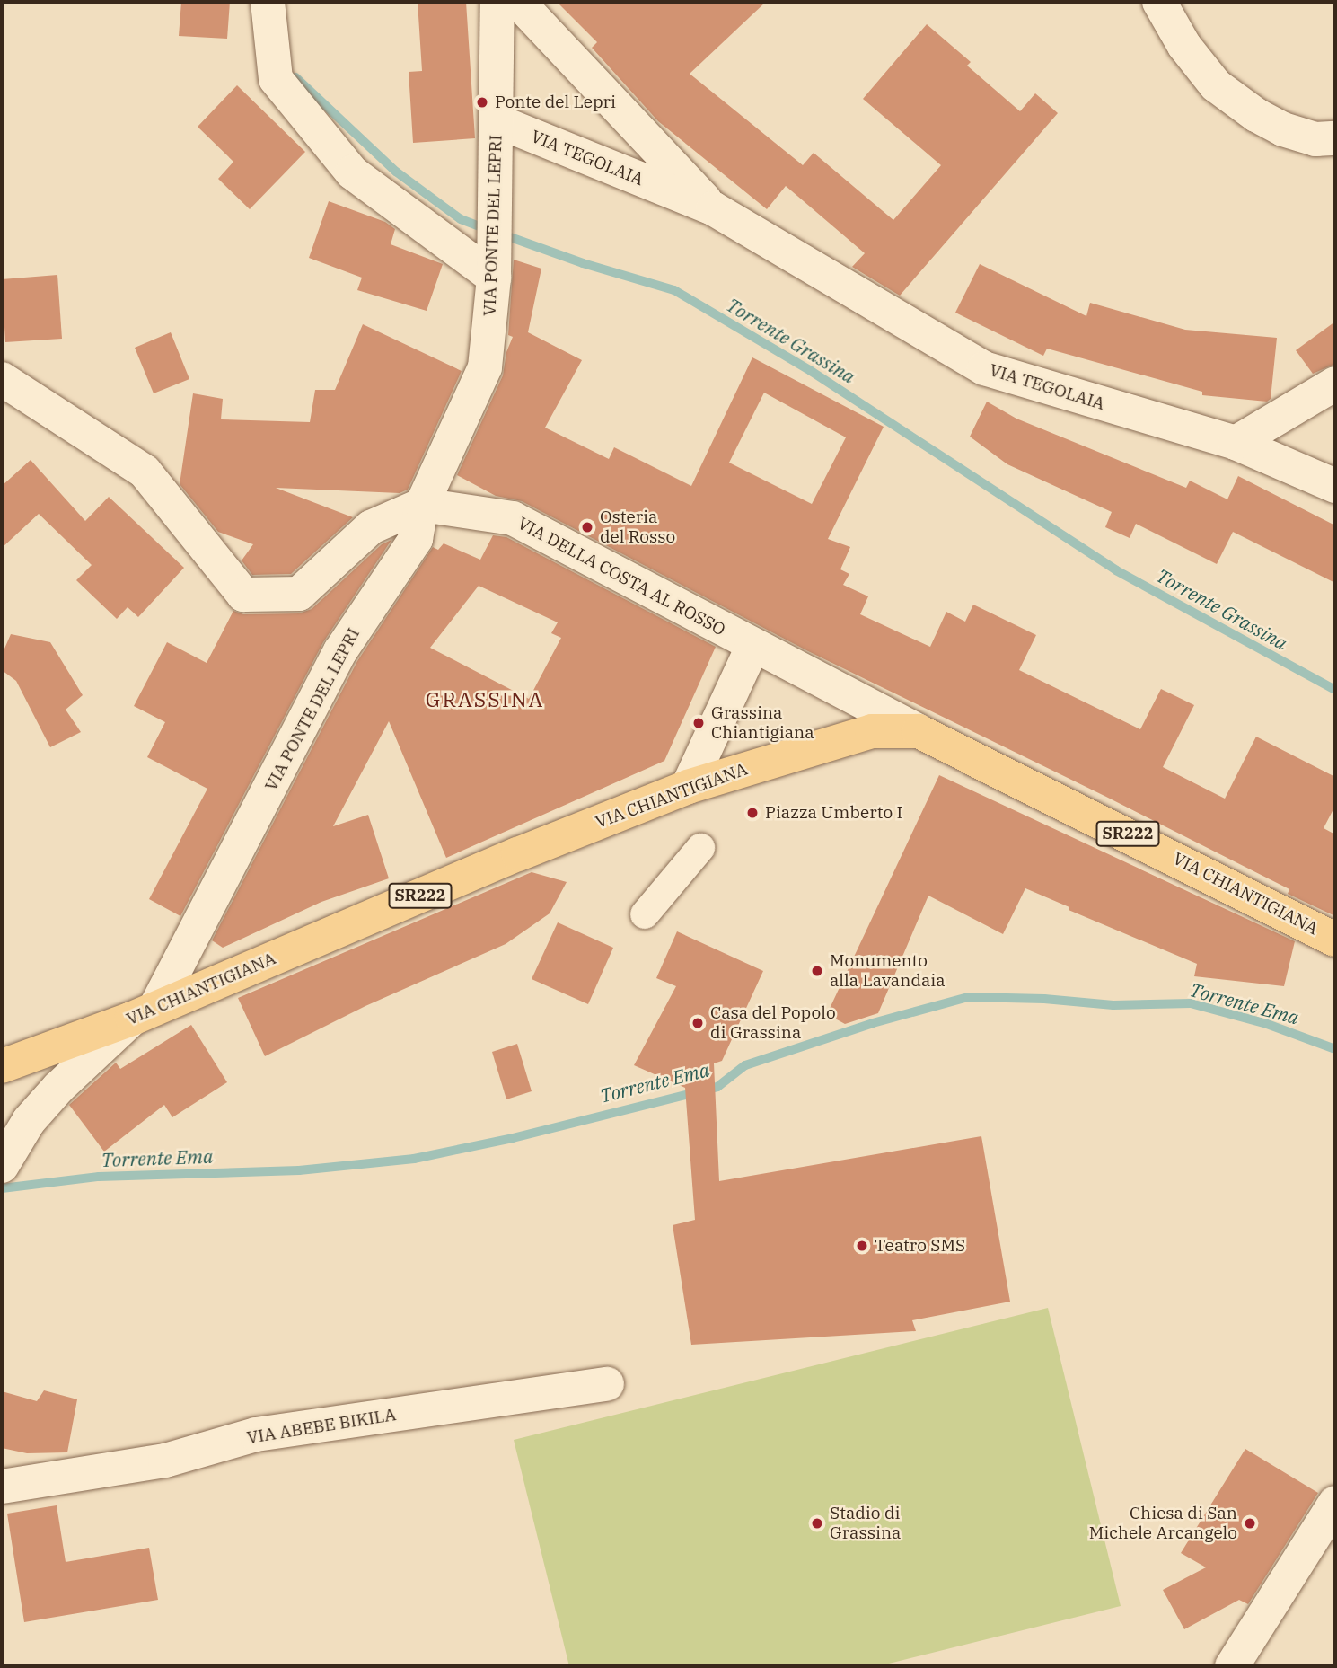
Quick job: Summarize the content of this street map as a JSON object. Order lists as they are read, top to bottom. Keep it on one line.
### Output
{"streets":{"main road":["VIA CHIANTIGIANA","SR222"],"street":["VIA TEGOLAIA","VIA PONTE DEL LEPRI","VIA DELLA COSTA AL ROSSO","VIA ABEBE BIKILA"]},"crossings":[["VIA TEGOLAIA","VIA PONTE DEL LEPRI"],["VIA PONTE DEL LEPRI","VIA DELLA COSTA AL ROSSO"],["VIA PONTE DEL LEPRI","VIA CHIANTIGIANA"]],"districts":["GRASSINA"],"water":["Torrente Grassina","Torrente Ema"],"places":["Ponte del Lepri","Osteria del Rosso","Grassina Chiantigiana","Piazza Umberto I","Monumento alla Lavandaia","Casa del Popolo di Grassina","Teatro SMS","Stadio di Grassina","Chiesa di San Michele Arcangelo"]}
